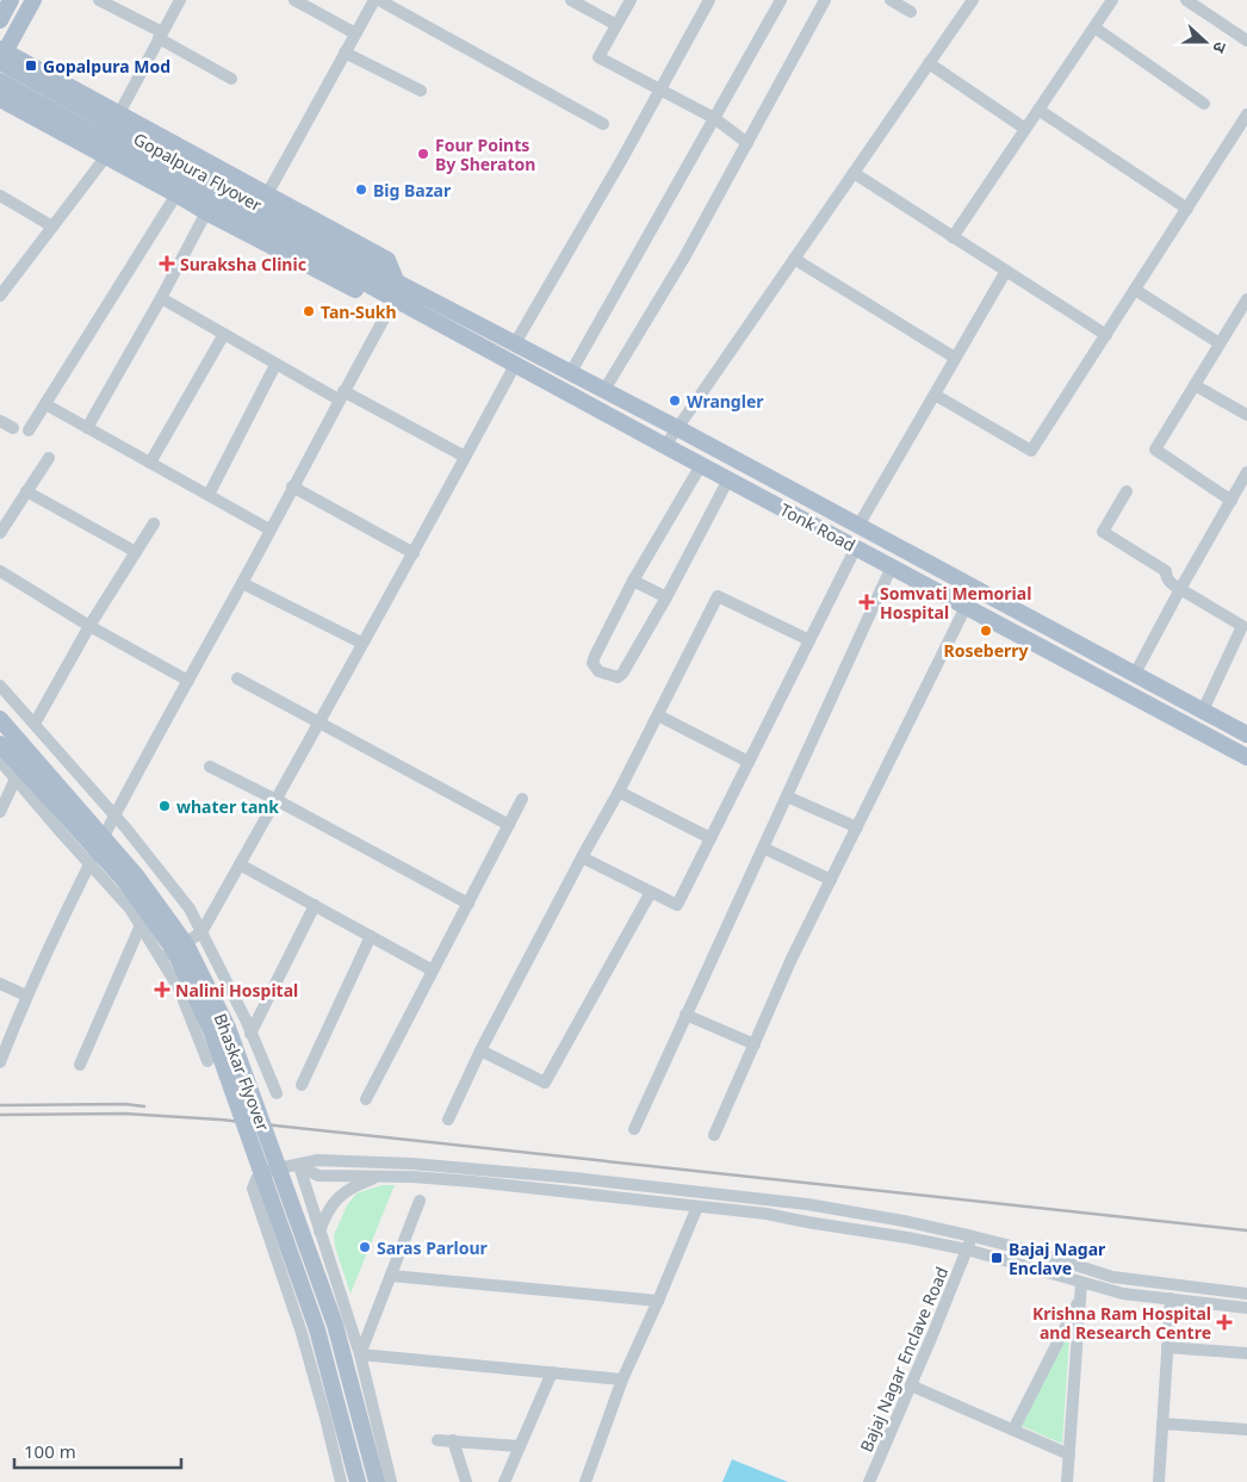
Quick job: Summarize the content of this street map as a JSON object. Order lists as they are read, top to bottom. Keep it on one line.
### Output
{"streets":{"main road":["Gopalpura Flyover","Tonk Road","Bhaskar Flyover"],"street":["Bajaj Nagar Enclave Road"]},"crossings":[["Gopalpura Flyover","Tonk Road"]],"places":{"transit":["Gopalpura Mod","Bajaj Nagar Enclave"],"other":["Four Points By Sheraton","Big Bazar","Tan-Sukh","Wrangler","Roseberry","whater tank","Saras Parlour"],"health":["Suraksha Clinic","Somvati Memorial Hospital","Nalini Hospital","Krishna Ram Hospital and Research Centre"]},"scale_bar":"100 m","north":"right"}
